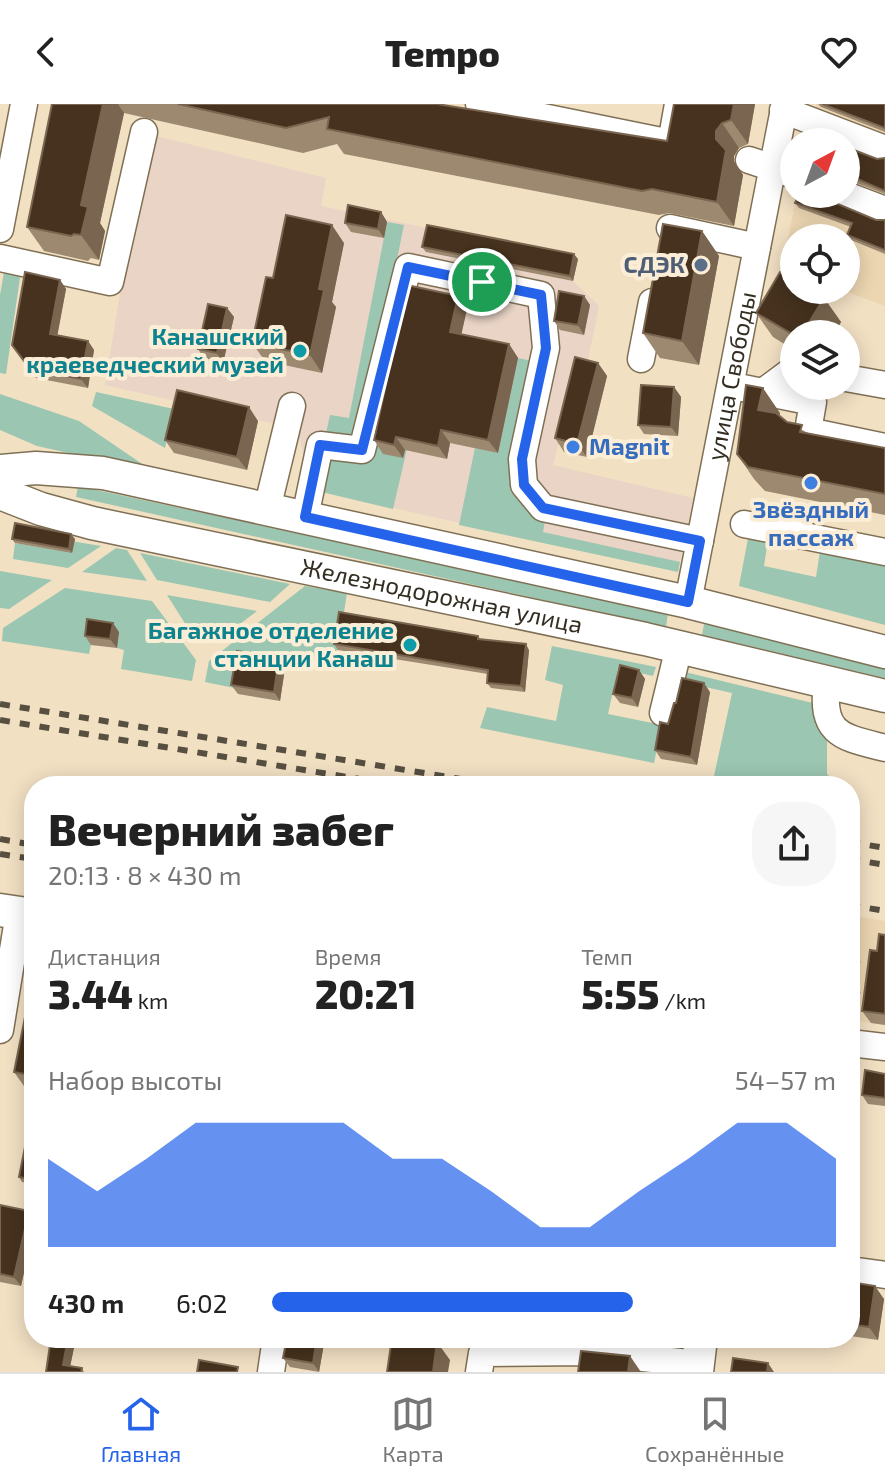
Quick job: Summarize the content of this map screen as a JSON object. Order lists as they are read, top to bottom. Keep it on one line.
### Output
{"streets":{"main road":["улица Свободы","Железнодорожная улица"]},"crossings":[["улица Свободы","Железнодорожная улица"]],"places":["СДЭК","Канашский краеведческий музей","Magnit","Звёздный пассаж","Багажное отделение станции Канаш"],"north":"top right","page":{"header":"Tempo","heading":["Вечерний забег","20:13 · 8 × 430 m"],"stats":[["Дистанция","3.44 km"],["Время","20:21"],["Темп","5:55 /km"]],"chart":["Набор высоты","54–57 m"],"list":[{"name":"430 m","note":"6:02"}],"tabs":["Главная","Карта","Сохранённые"]}}
